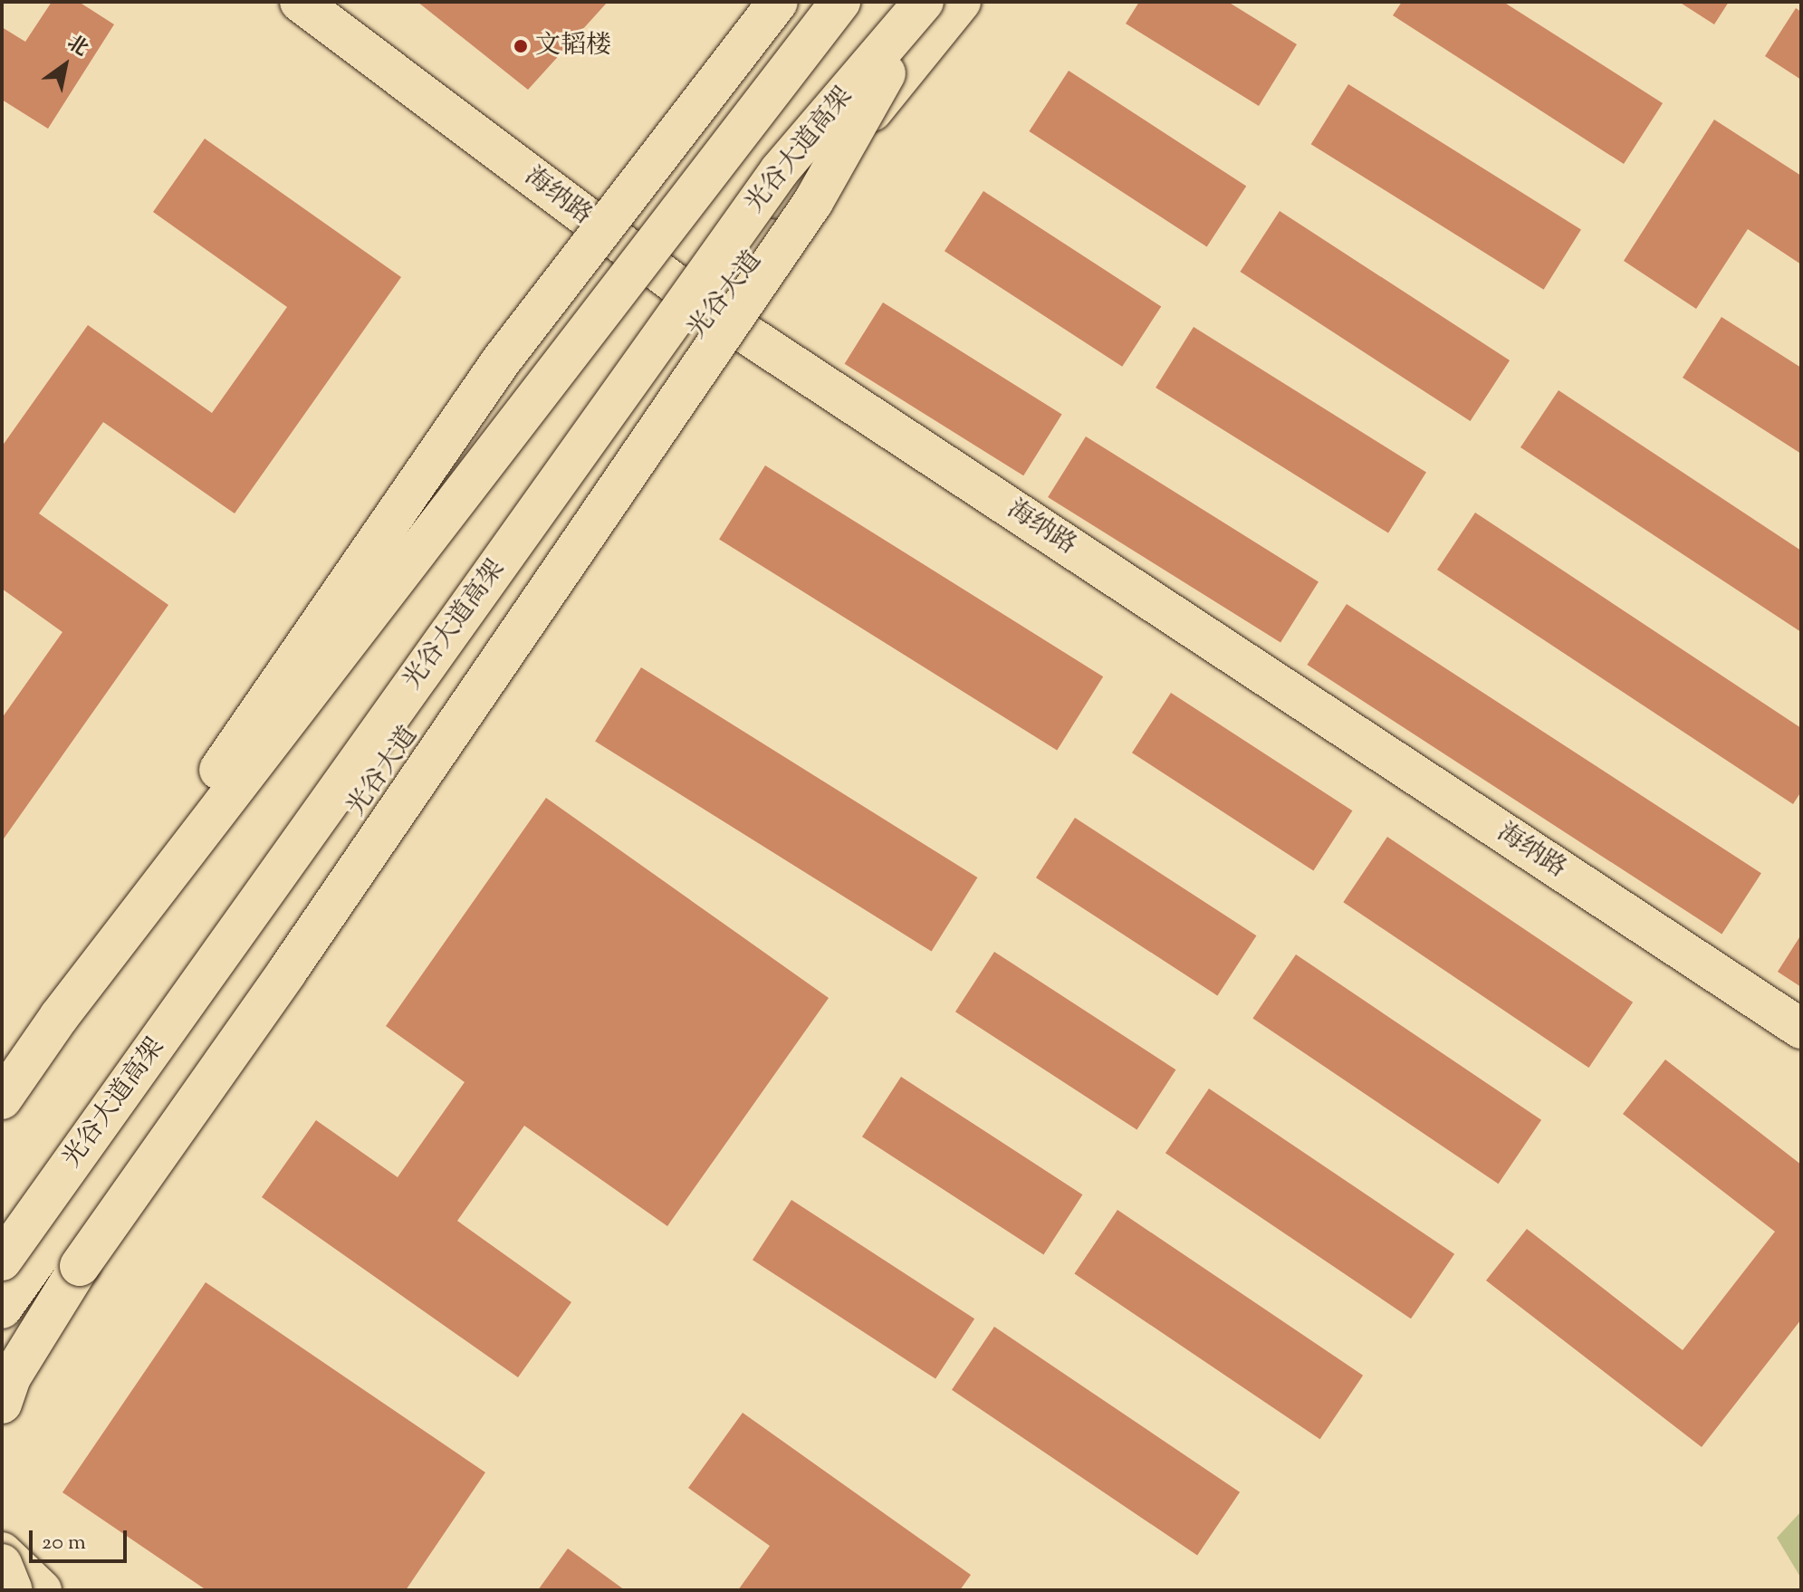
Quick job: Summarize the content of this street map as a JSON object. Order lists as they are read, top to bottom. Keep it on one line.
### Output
{"streets":{"main road":["光谷大道高架","海纳路","光谷大道"]},"crossings":[["海纳路","光谷大道"]],"places":["文韬楼"],"scale_bar":"20 m","north":"top right"}
